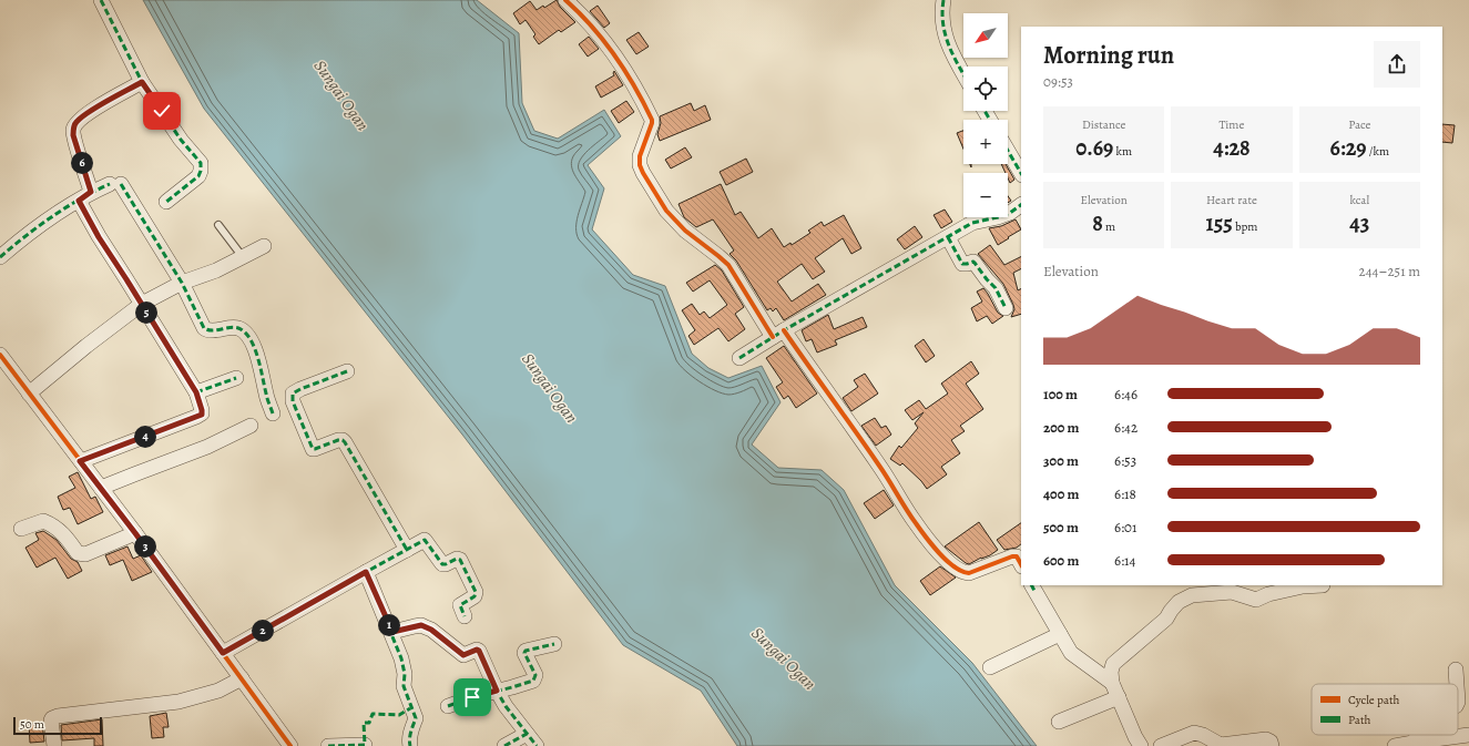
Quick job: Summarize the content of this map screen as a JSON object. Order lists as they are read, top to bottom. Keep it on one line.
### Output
{"water":["Sungai Ogan"],"legend":["Cycle path","Path"],"scale_bar":"50 m","north":"bottom left","page":{"map_buttons":["+","−"],"heading":["Morning run","09:53"],"stats":[["Distance","0.69 km"],["Time","4:28"],["Pace","6:29 /km"],["Elevation","8 m"],["Heart rate","155 bpm"],["kcal","43"]],"pins":["6","5","4","3","1","2"],"chart":["Elevation","244–251 m"],"list":[{"name":"100 m","note":"6:46"},{"name":"200 m","note":"6:42"},{"name":"300 m","note":"6:53"},{"name":"400 m","note":"6:18"},{"name":"500 m","note":"6:01"},{"name":"600 m","note":"6:14"}],"scale":"50 m"}}
